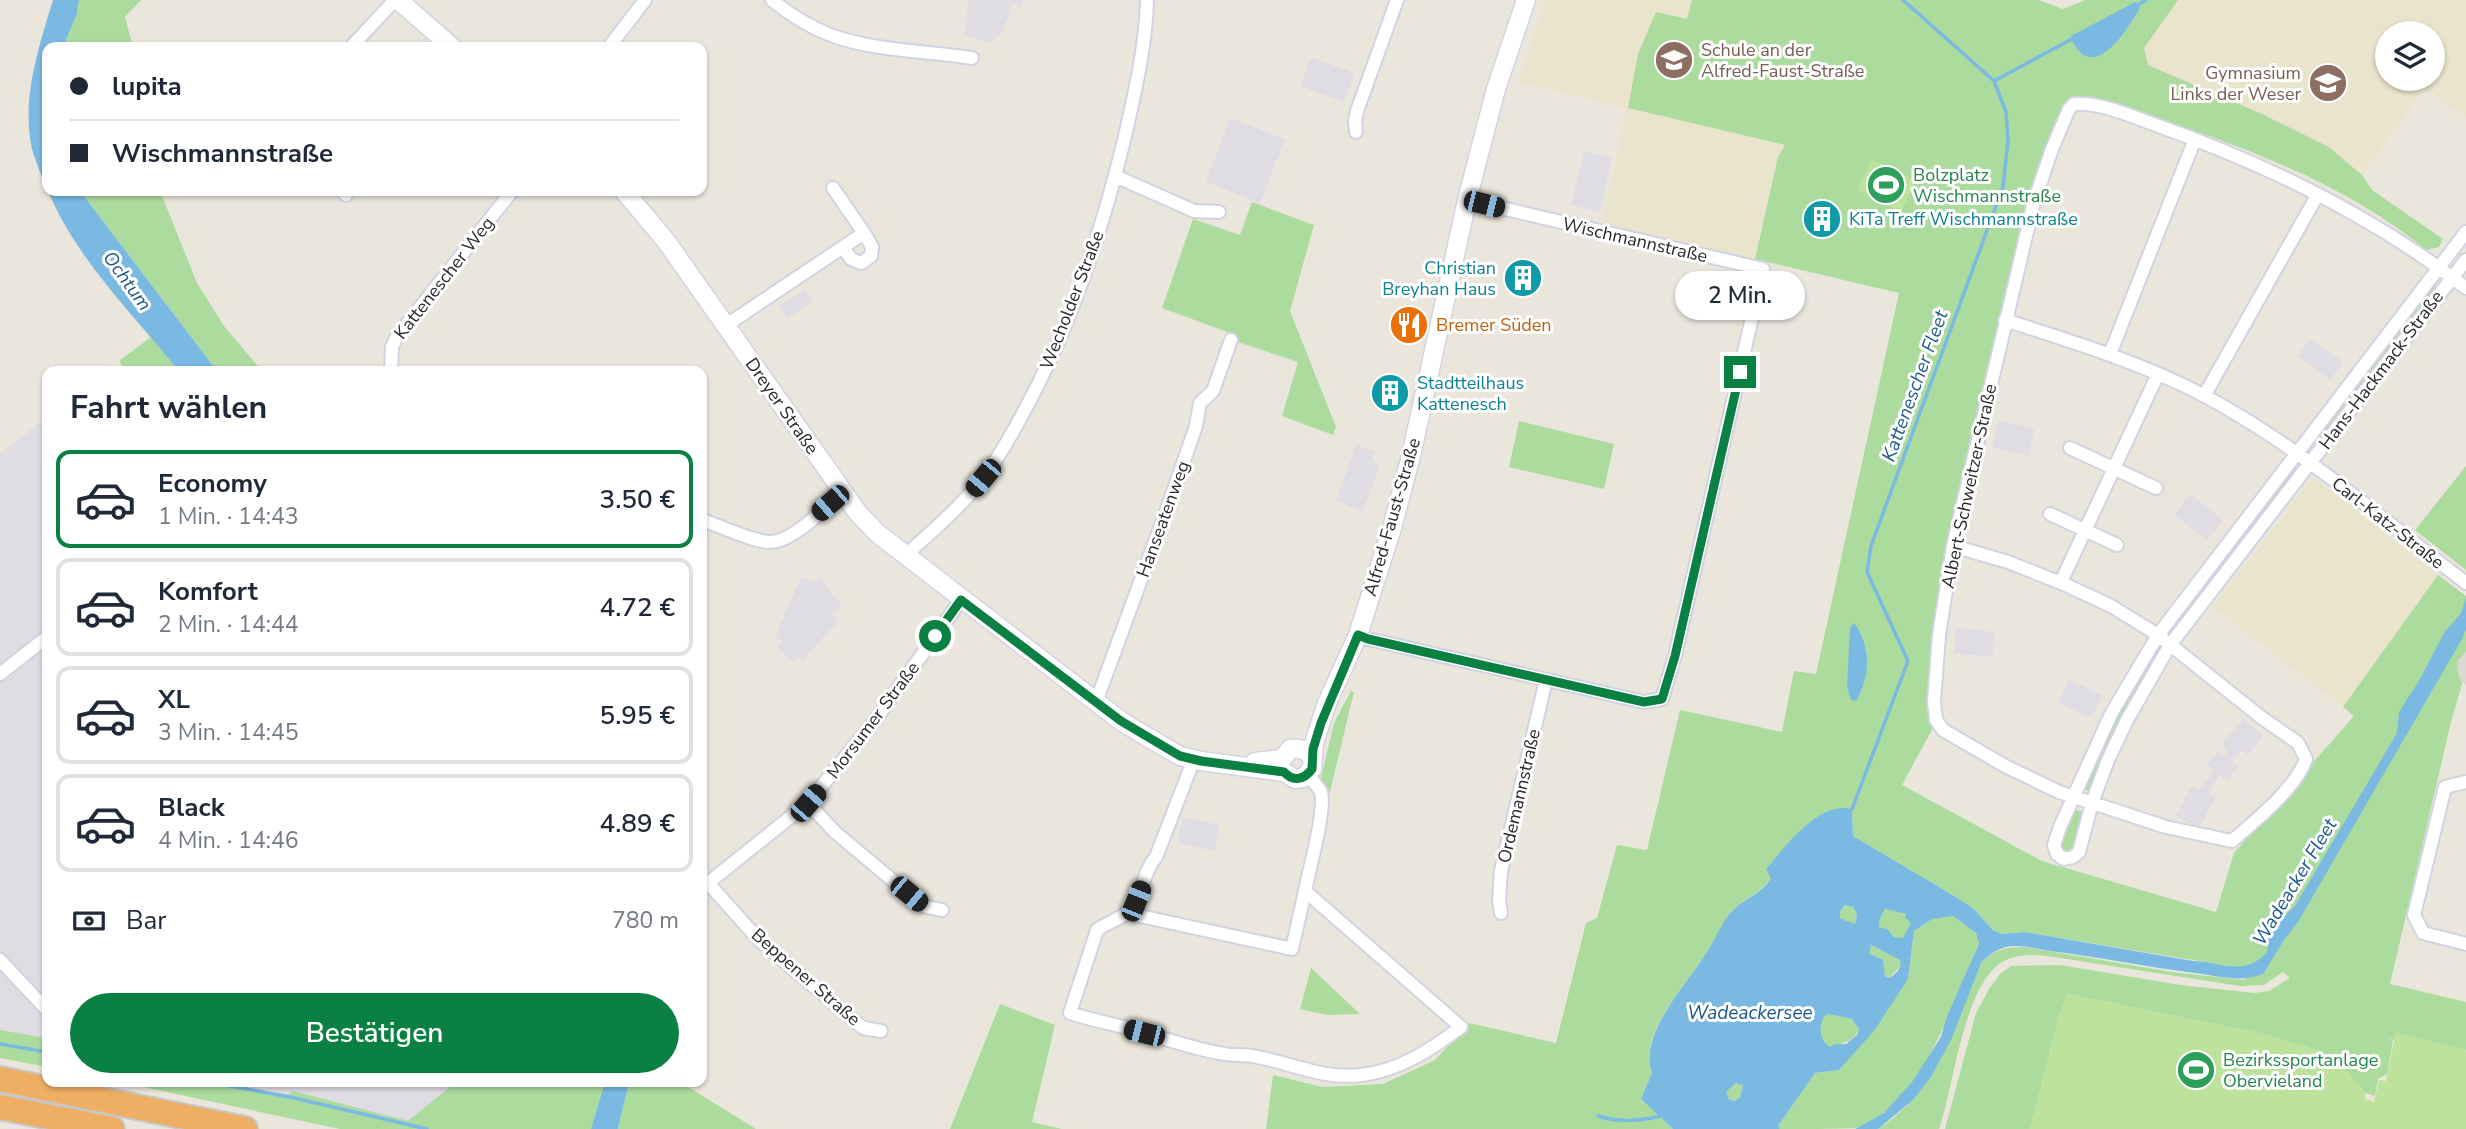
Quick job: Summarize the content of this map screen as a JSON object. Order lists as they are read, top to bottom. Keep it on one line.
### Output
{"streets":{"street":["Wischmannstraße","Kattenescher Weg","Wecholder Straße","Hans-Hackmack-Straße","Dreyer Straße","Albert-Schweitzer-Straße","Alfred-Faust-Straße","Hanseatenweg","Carl-Katz-Straße","Morsumer Straße","Ordemannstraße","Beppener Straße"]},"crossings":[["Wischmannstraße","Alfred-Faust-Straße"],["Wischmannstraße","Ordemannstraße"],["Wecholder Straße","Dreyer Straße"],["Hans-Hackmack-Straße","Albert-Schweitzer-Straße"],["Hans-Hackmack-Straße","Carl-Katz-Straße"],["Dreyer Straße","Alfred-Faust-Straße"],["Dreyer Straße","Morsumer Straße"],["Alfred-Faust-Straße","Hanseatenweg"],["Alfred-Faust-Straße","Morsumer Straße"],["Morsumer Straße","Beppener Straße"]],"water":["Ochtum","Kattenescher Fleet","Wadeacker Fleet","Wadeackersee"],"places":{"school or university":["Schule an der Alfred-Faust-Straße","Gymnasium Links der Weser"],"sports":["Bolzplatz Wischmannstraße","Bezirkssportanlage Obervieland"],"building":["KiTa Treff Wischmannstraße","Christian Breyhan Haus","Stadtteilhaus Kattenesch"],"restaurant":["Bremer Süden"]},"page":{"banner":["lupita","Wischmannstraße"],"bubble":"2 Min.","heading":"Fahrt wählen","list":[{"name":"Economy","note":"1 Min. · 14:43","value":"3.50 €"},{"name":"Komfort","note":"2 Min. · 14:44","value":"4.72 €"},{"name":"XL","note":"3 Min. · 14:45","value":"5.95 €"},{"name":"Black","note":"4 Min. · 14:46","value":"4.89 €"}],"pay":["Bar","780 m"],"buttons":"Bestätigen"}}
